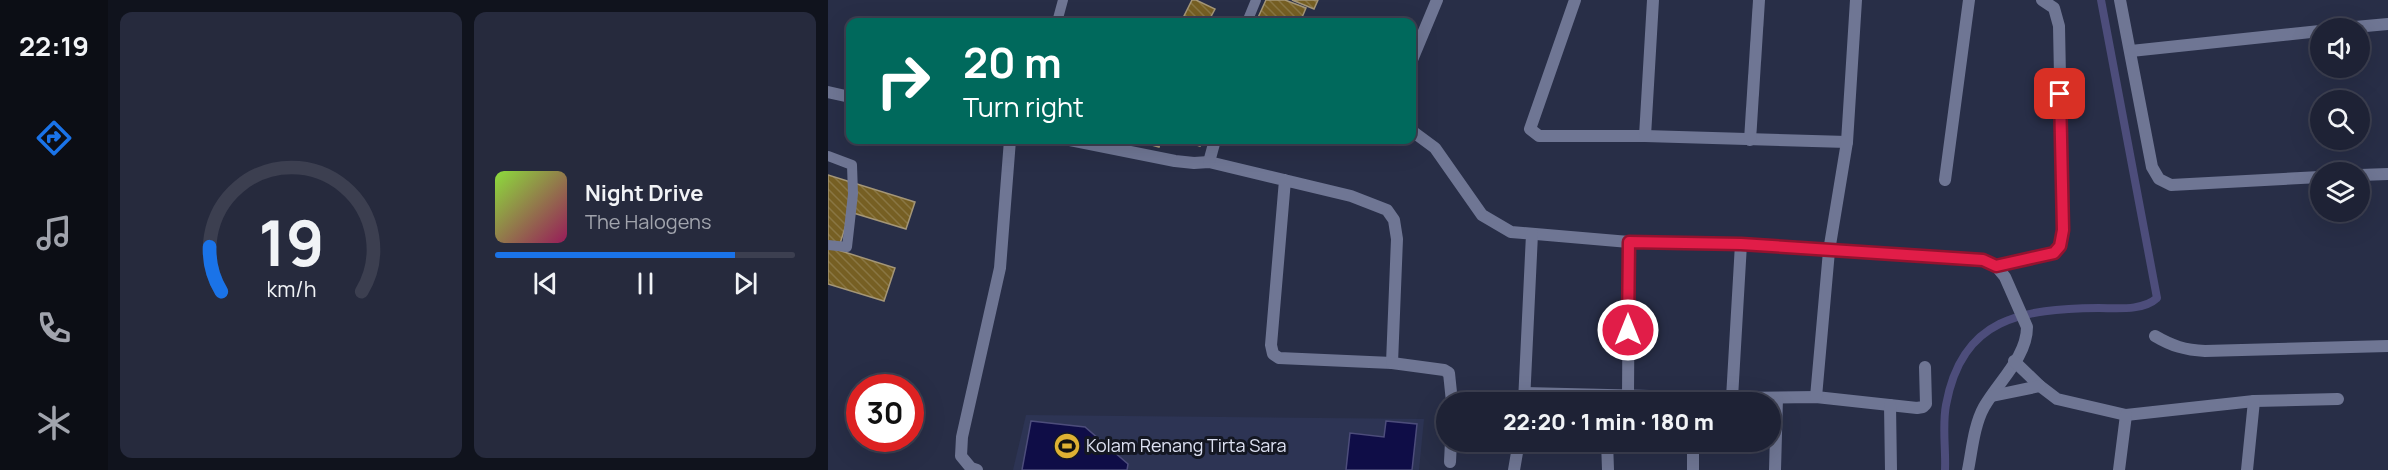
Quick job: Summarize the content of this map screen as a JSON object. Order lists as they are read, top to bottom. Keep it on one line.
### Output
{"places":{"sports":["Kolam Renang Tirta Sara"]},"page":{"tabs":"22:19","turn":["20 m","Turn right"],"song":["Night Drive","The Halogens"],"limit":"30","trip":"22:20 · 1 min · 180 m","gauge":["19","km/h"]}}
